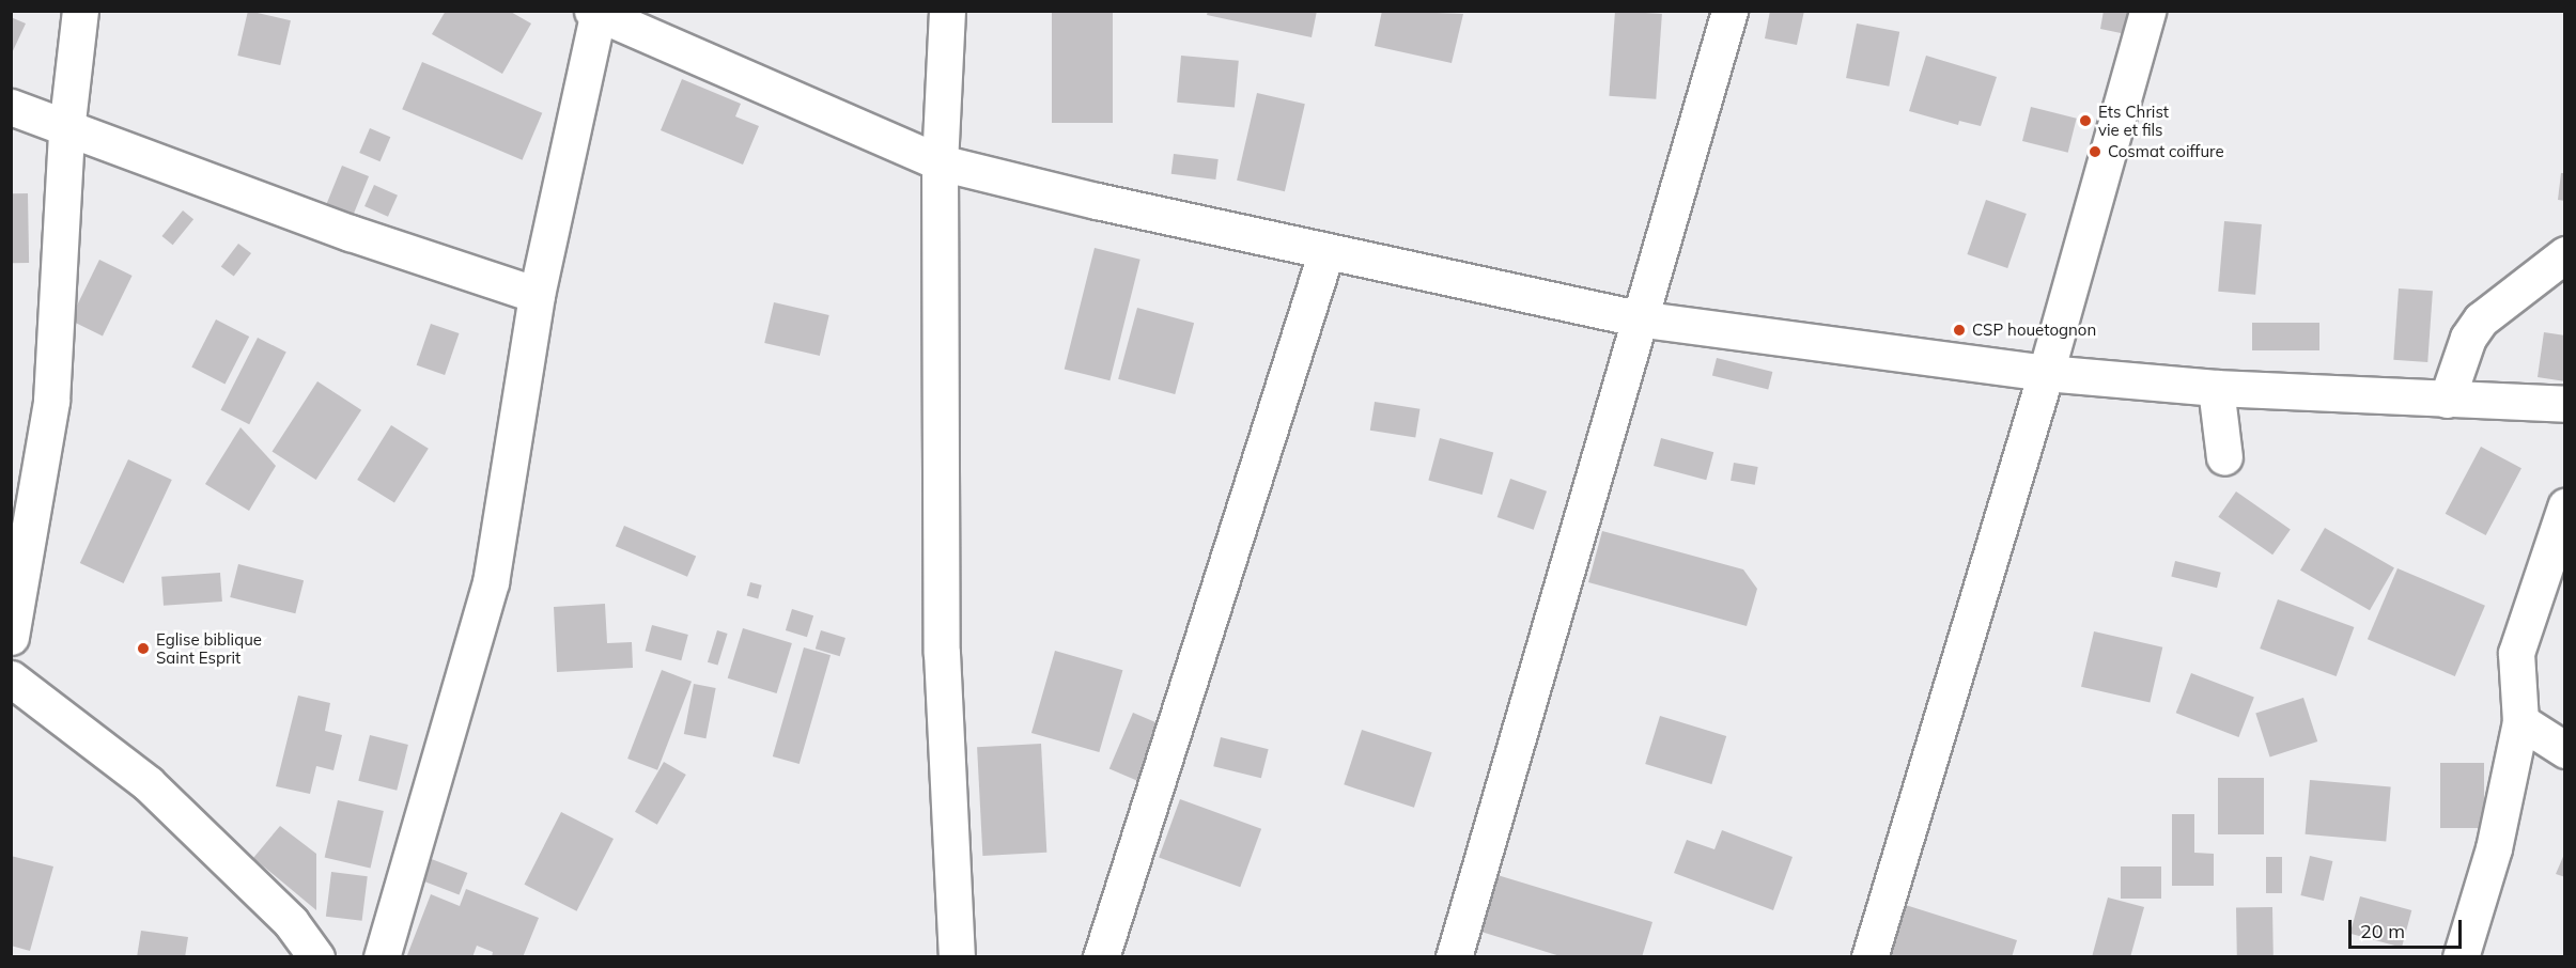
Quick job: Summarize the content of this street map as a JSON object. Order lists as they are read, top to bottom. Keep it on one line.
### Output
{"places":["Ets Christ vie et fils","Cosmat coiffure","CSP houetognon","Eglise biblique Saint Esprit"],"scale_bar":"20 m"}
